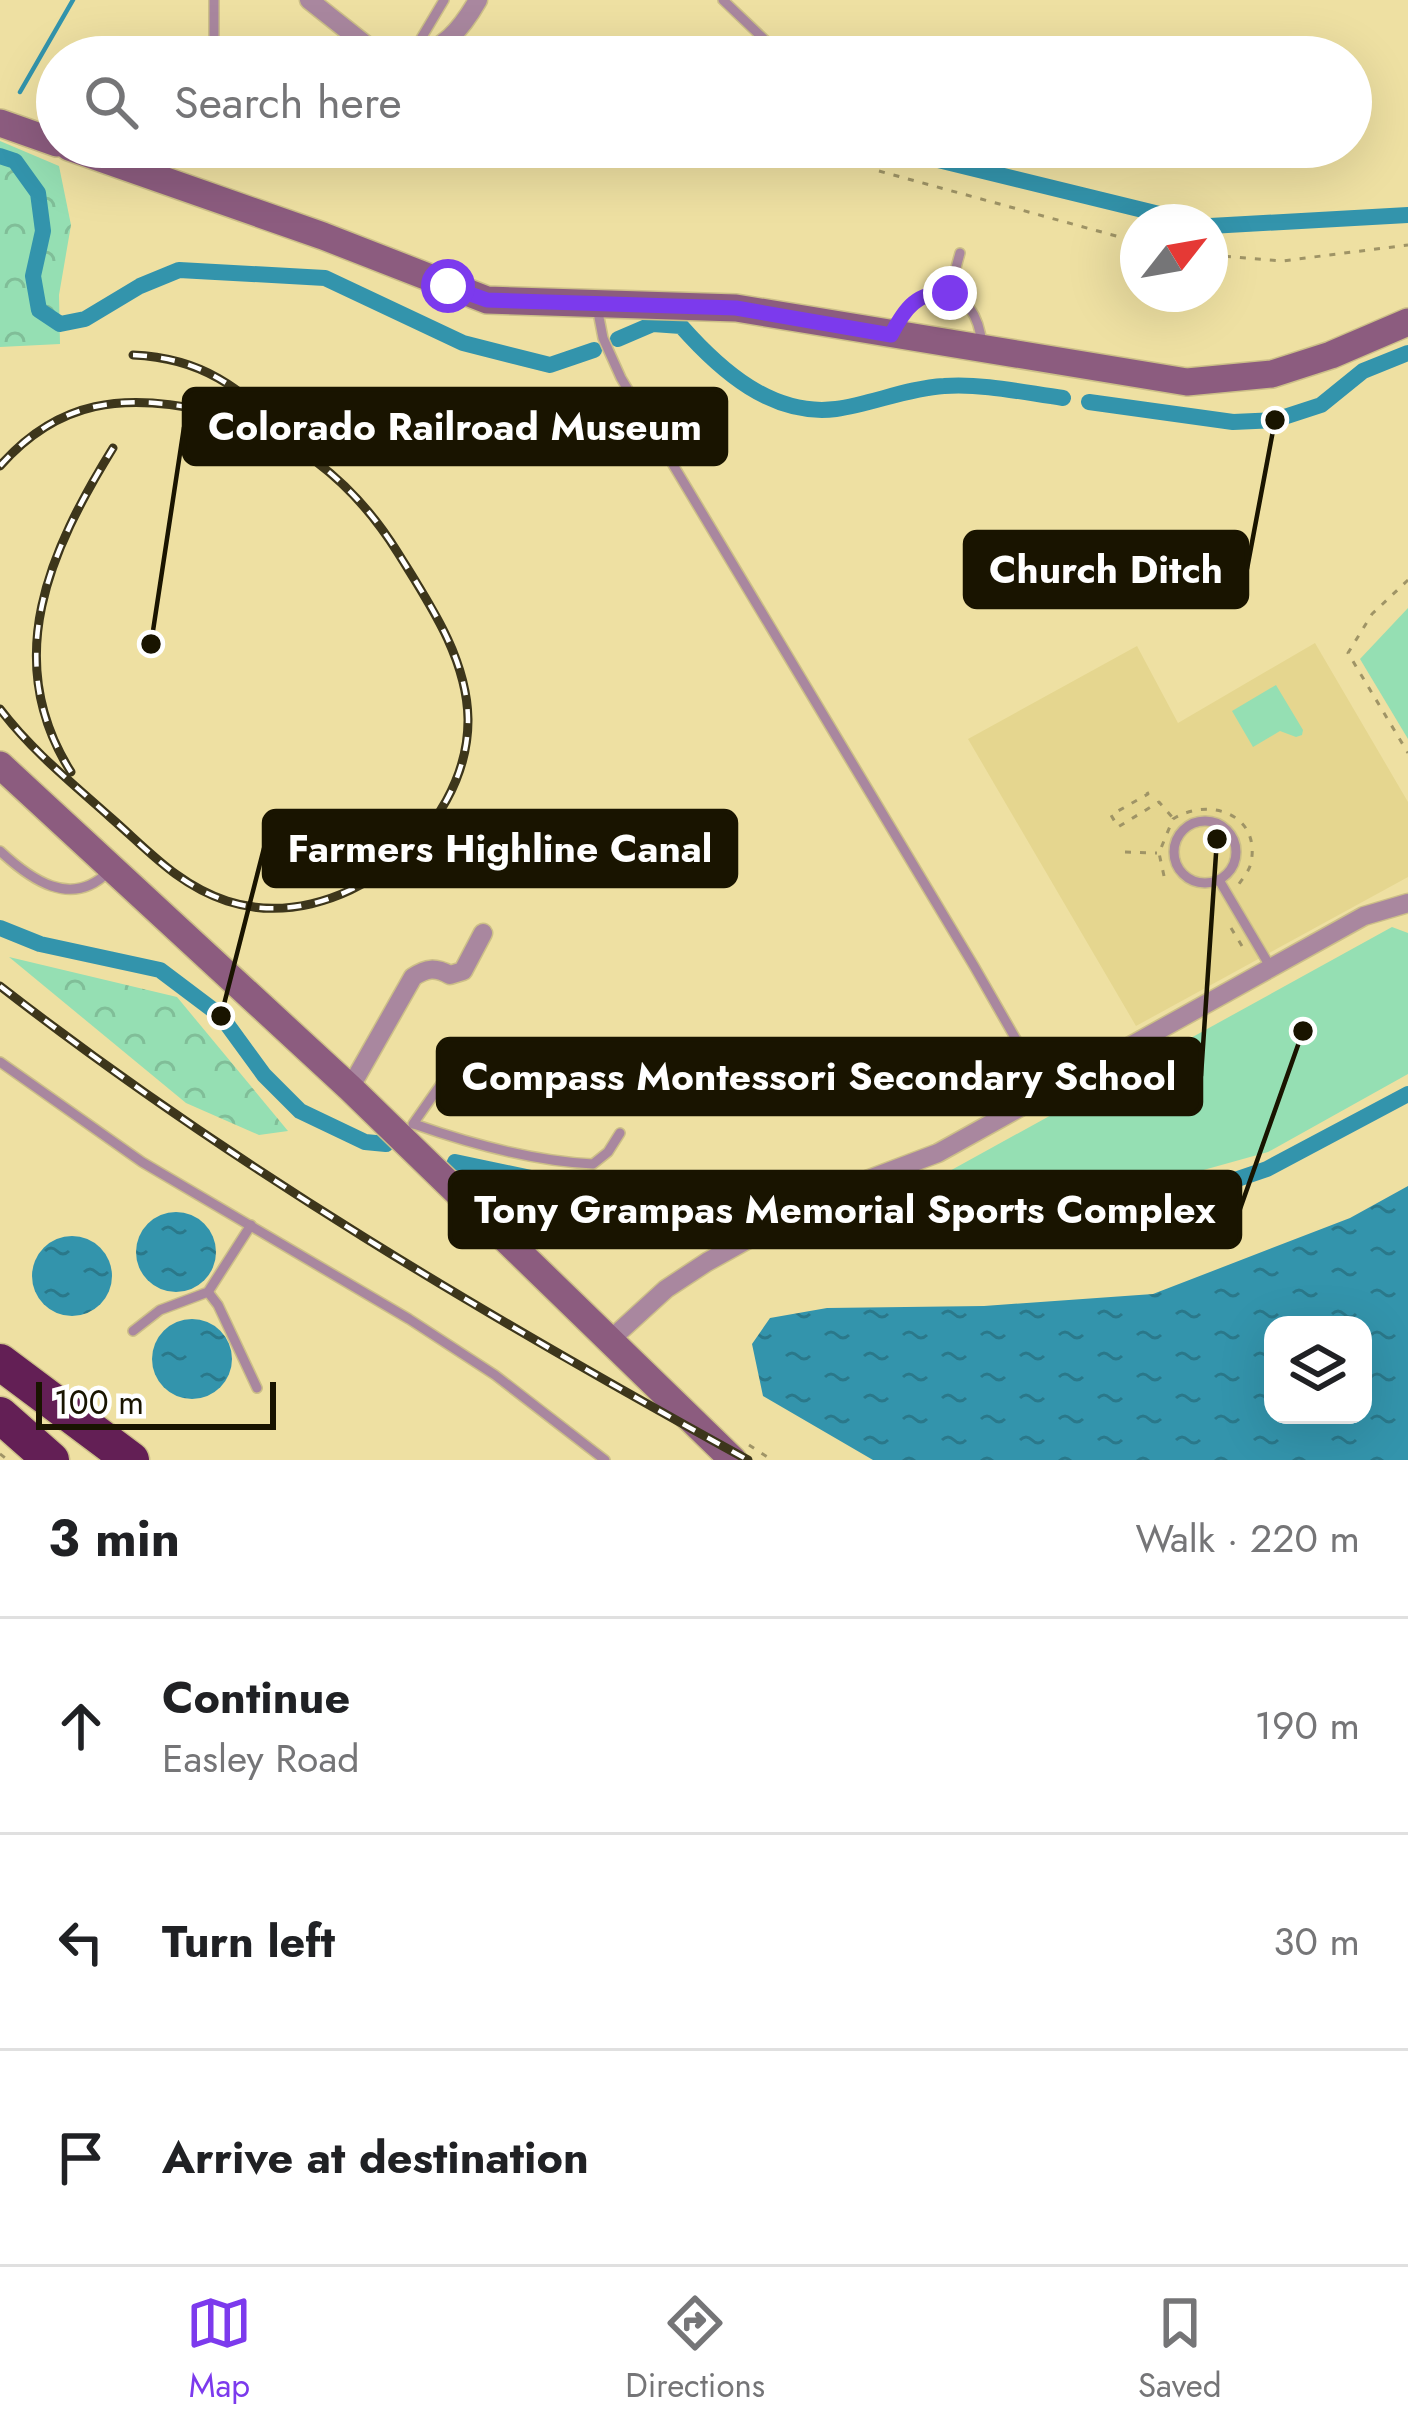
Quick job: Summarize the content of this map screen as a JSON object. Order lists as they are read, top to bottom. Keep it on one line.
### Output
{"places":["Church Ditch","Colorado Railroad Museum","Compass Montessori Secondary School","Farmers Highline Canal","Tony Grampas Memorial Sports Complex"],"scale_bar":"100 m","north":"top right","page":{"search":"Search here","scale":"100 m","heading":["3 min","Walk · 220 m"],"list":[["Continue","Easley Road","190 m"],["Turn left","30 m"],"Arrive at destination"],"nav":["Map","Directions","Saved"]}}
